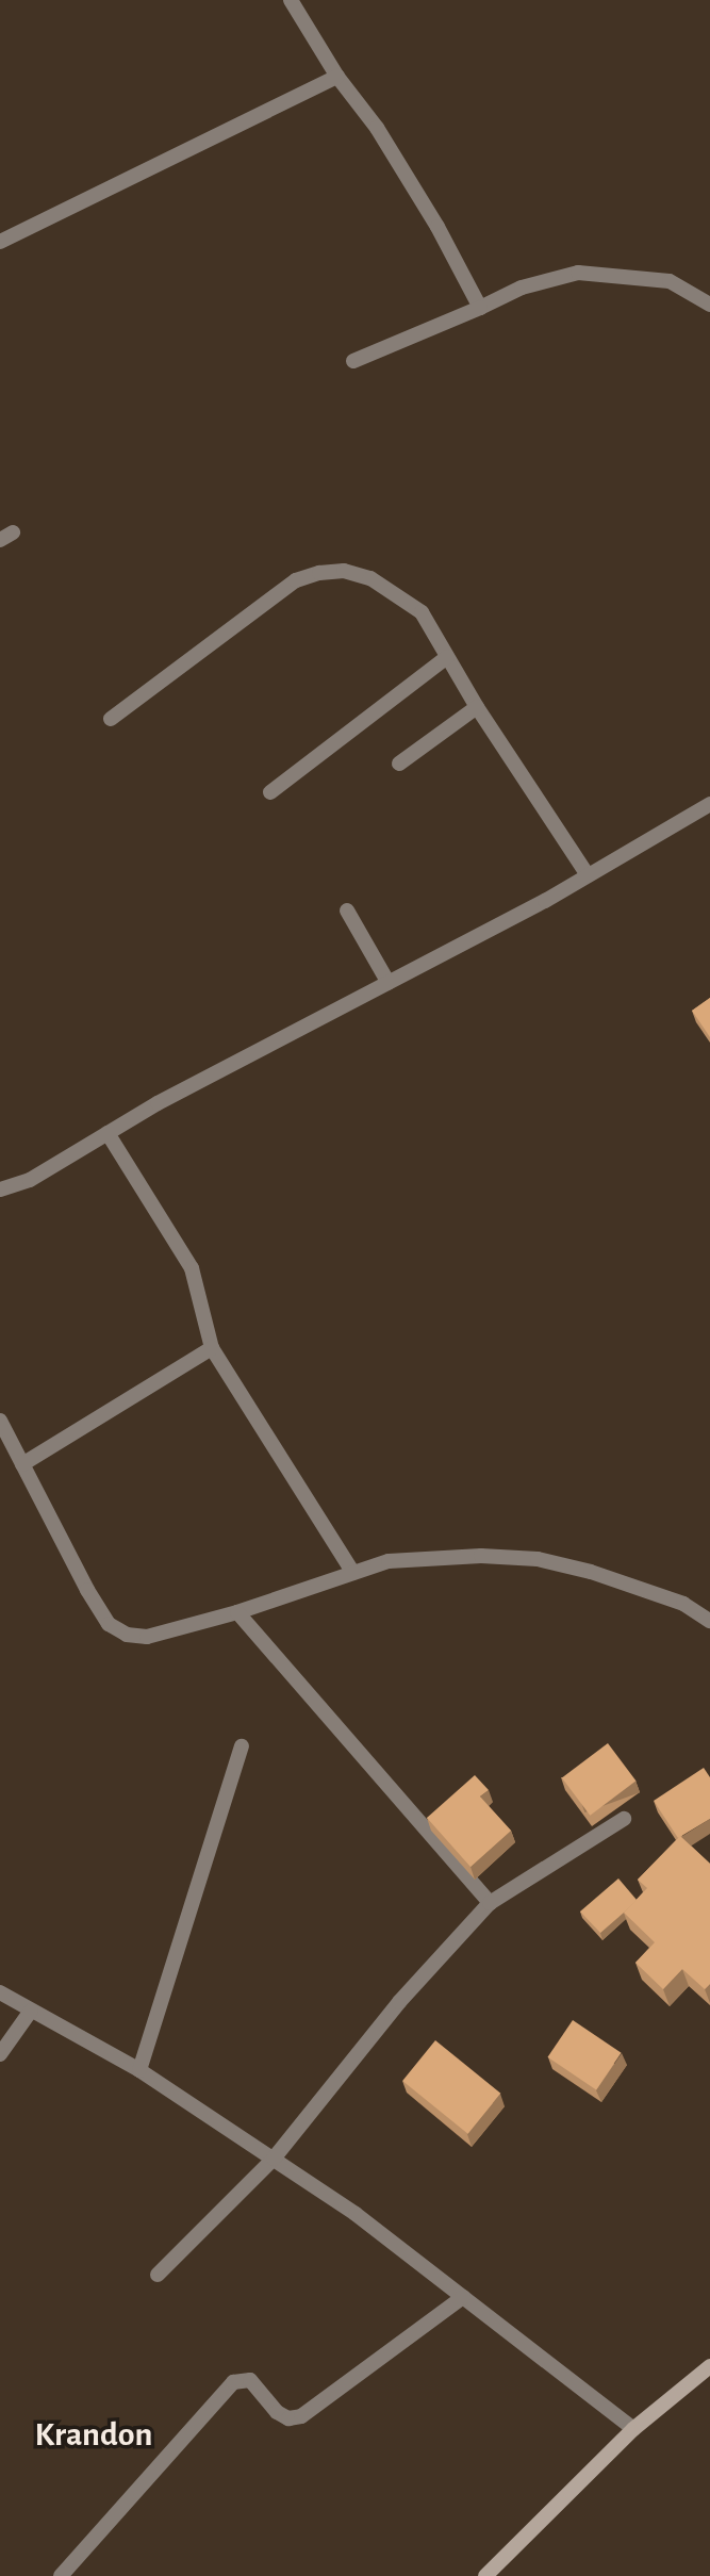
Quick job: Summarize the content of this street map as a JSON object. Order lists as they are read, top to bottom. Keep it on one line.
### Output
{"districts":["Krandon"]}
